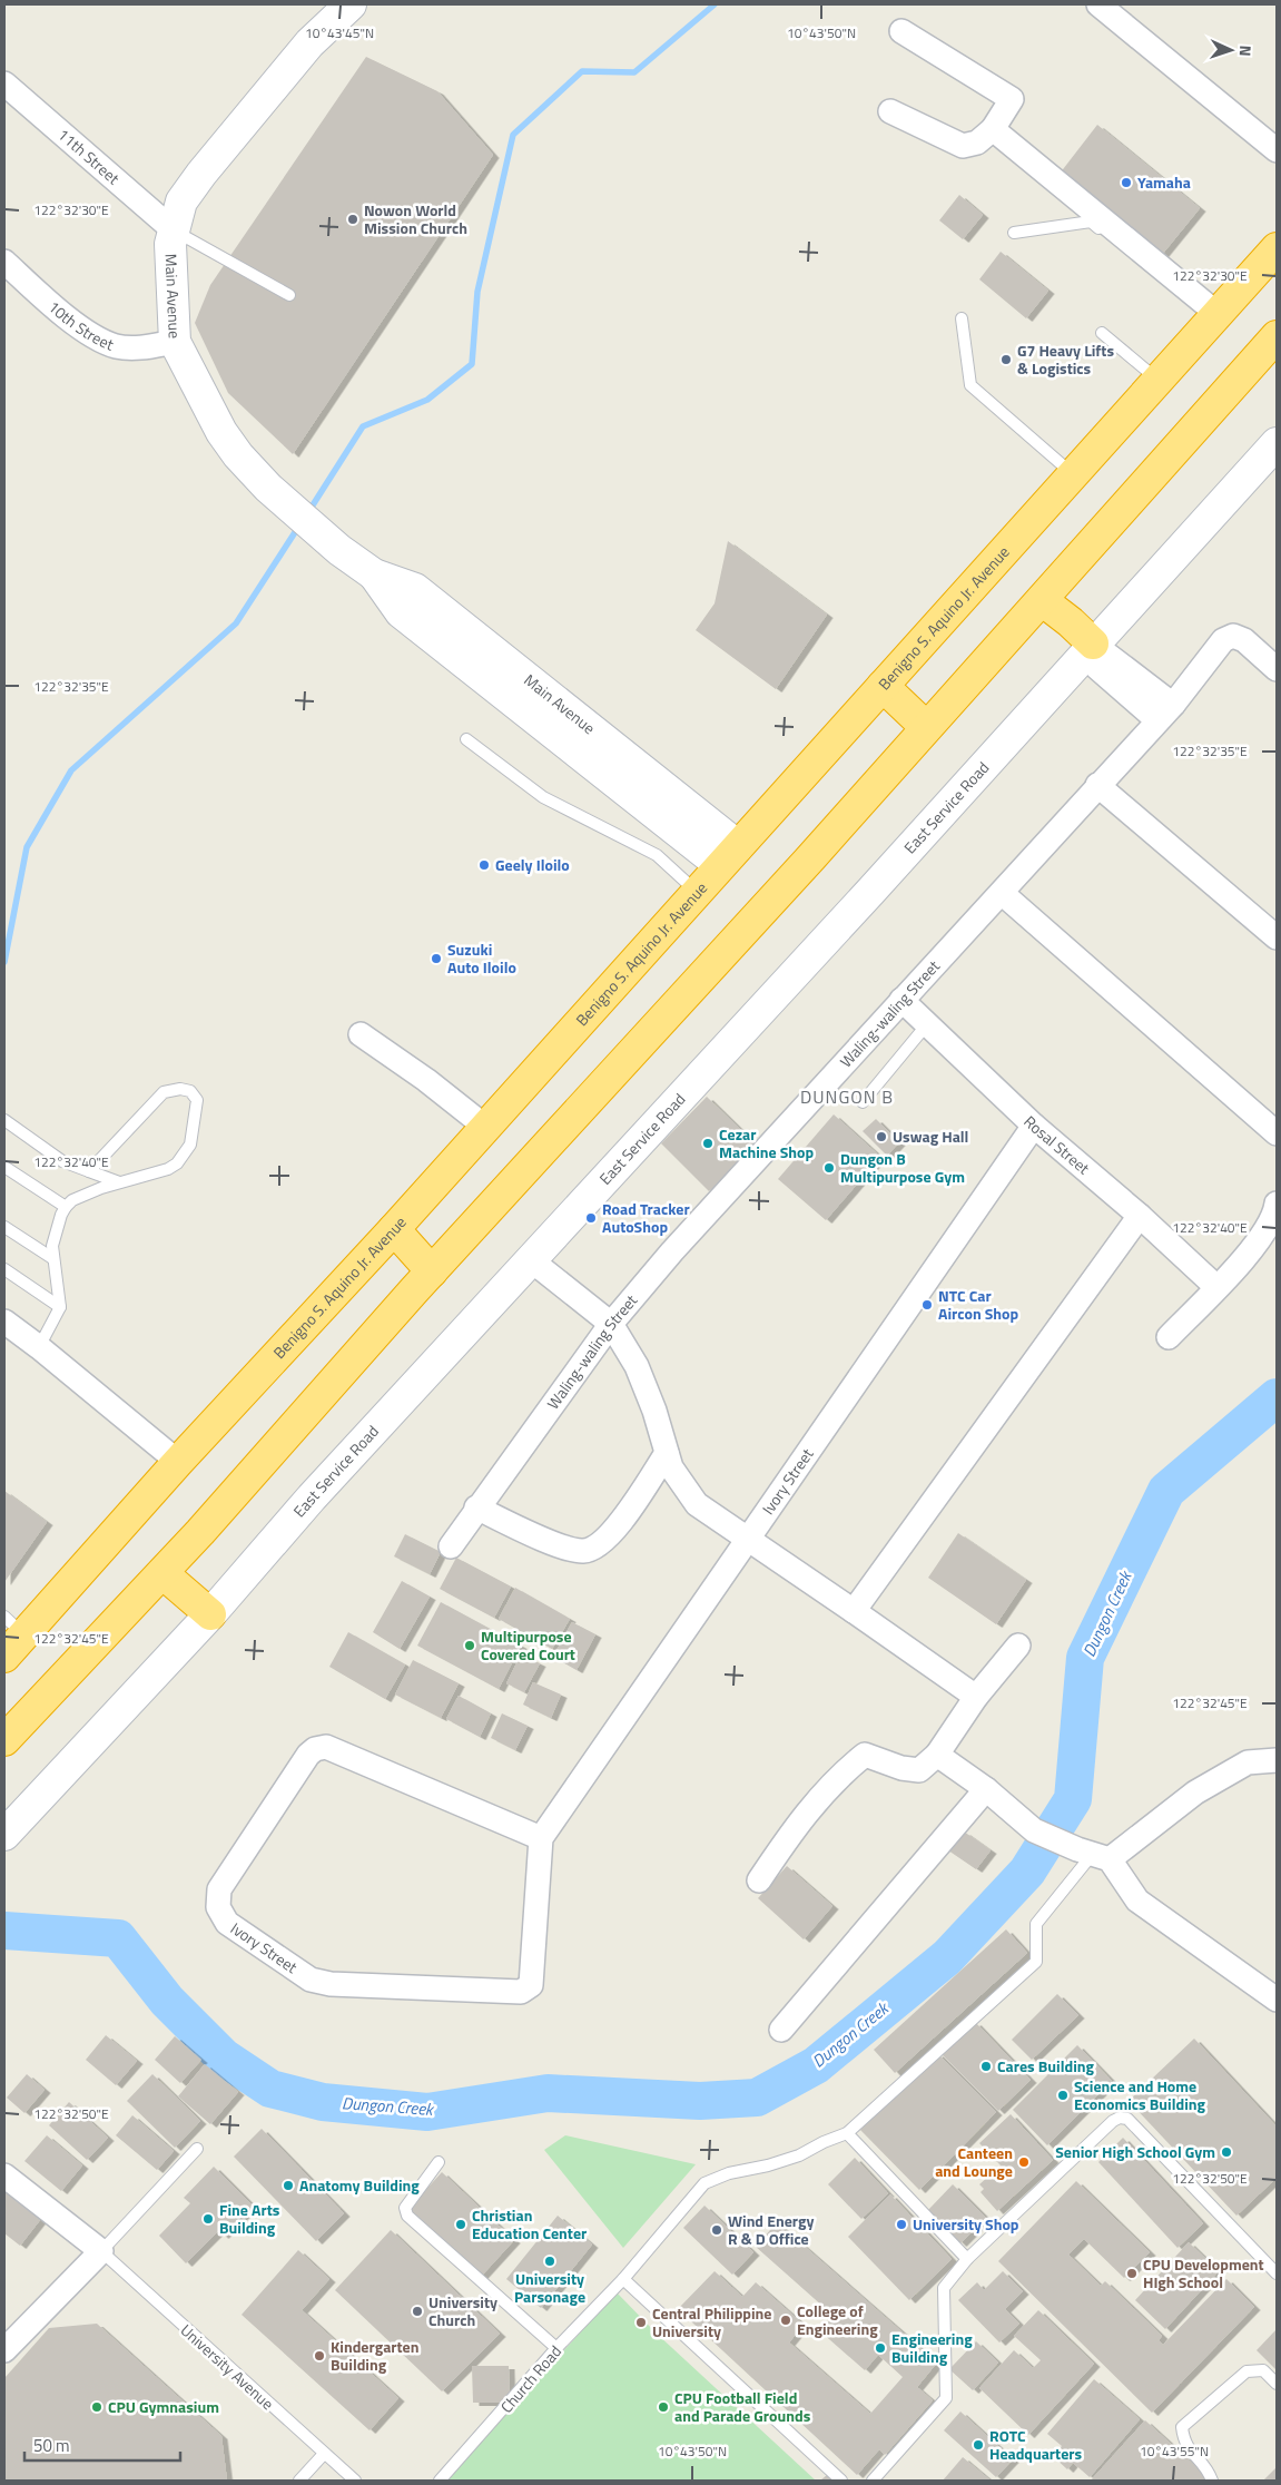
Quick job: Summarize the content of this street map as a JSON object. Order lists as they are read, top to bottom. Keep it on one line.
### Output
{"streets":{"highway":["Benigno S. Aquino Jr. Avenue"],"street":["11th Street","Main Avenue","10th Street","East Service Road","Waling-waling Street","Rosal Street","Ivory Street"],"lane":["University Avenue","Church Road"]},"crossings":[["11th Street","Main Avenue"],["Main Avenue","10th Street"],["Main Avenue","Benigno S. Aquino Jr. Avenue"],["Waling-waling Street","Rosal Street"],["Rosal Street","Ivory Street"]],"districts":["DUNGON B"],"water":["Dungon Creek"],"places":["Yamaha","Nowon World Mission Church","G7 Heavy Lifts & Logistics","Geely Iloilo","Suzuki Auto Iloilo","Uswag Hall","Cezar Machine Shop","Dungon B Multipurpose Gym","Road Tracker AutoShop","NTC Car Aircon Shop","Multipurpose Covered Court","Cares Building","Science and Home Economics Building","Senior High School Gym","Canteen and Lounge","Anatomy Building","Fine Arts Building","Christian Education Center","University Shop","Wind Energy R & D Office","University Parsonage","CPU Development HIgh School","University Church","College of Engineering","Central Philippine University","Engineering Building","Kindergarten Building","CPU Gymnasium","CPU Football Field and Parade Grounds","ROTC Headquarters"],"scale_bar":"50 m","north":"right","coordinates":["10°43'45\"N","10°43'50\"N","122°32'30\"E","122°32'35\"E","122°32'40\"E","122°32'45\"E","122°32'50\"E","10°43'55\"N"]}
